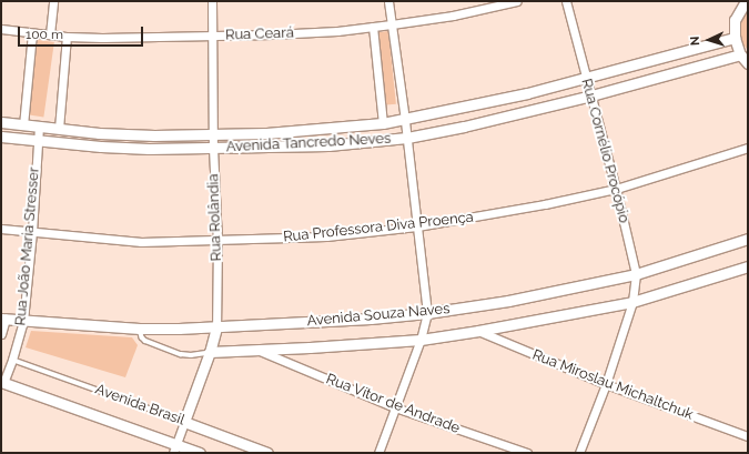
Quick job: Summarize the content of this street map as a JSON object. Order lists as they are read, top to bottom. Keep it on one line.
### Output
{"streets":{"street":["Rua Ceará","Avenida Tancredo Neves","Rua Cornélio Procópio","Rua Rolândia","Rua Professora Diva Proença","Rua João Maria Stresser","Avenida Souza Naves","Rua Miroslau Michaltchuk","Rua Vítor de Andrade","Avenida Brasil"]},"crossings":[["Rua Ceará","Rua Rolândia"],["Avenida Tancredo Neves","Rua Cornélio Procópio"],["Avenida Tancredo Neves","Rua Rolândia"],["Avenida Tancredo Neves","Rua João Maria Stresser"],["Rua Cornélio Procópio","Rua Professora Diva Proença"],["Rua Cornélio Procópio","Avenida Souza Naves"],["Rua Cornélio Procópio","Rua Miroslau Michaltchuk"],["Rua Rolândia","Rua Professora Diva Proença"],["Rua Rolândia","Avenida Souza Naves"],["Rua Professora Diva Proença","Rua João Maria Stresser"],["Rua João Maria Stresser","Avenida Souza Naves"],["Rua João Maria Stresser","Avenida Brasil"],["Avenida Souza Naves","Rua Miroslau Michaltchuk"],["Avenida Souza Naves","Rua Vítor de Andrade"]],"scale_bar":"100 m","north":"left"}
